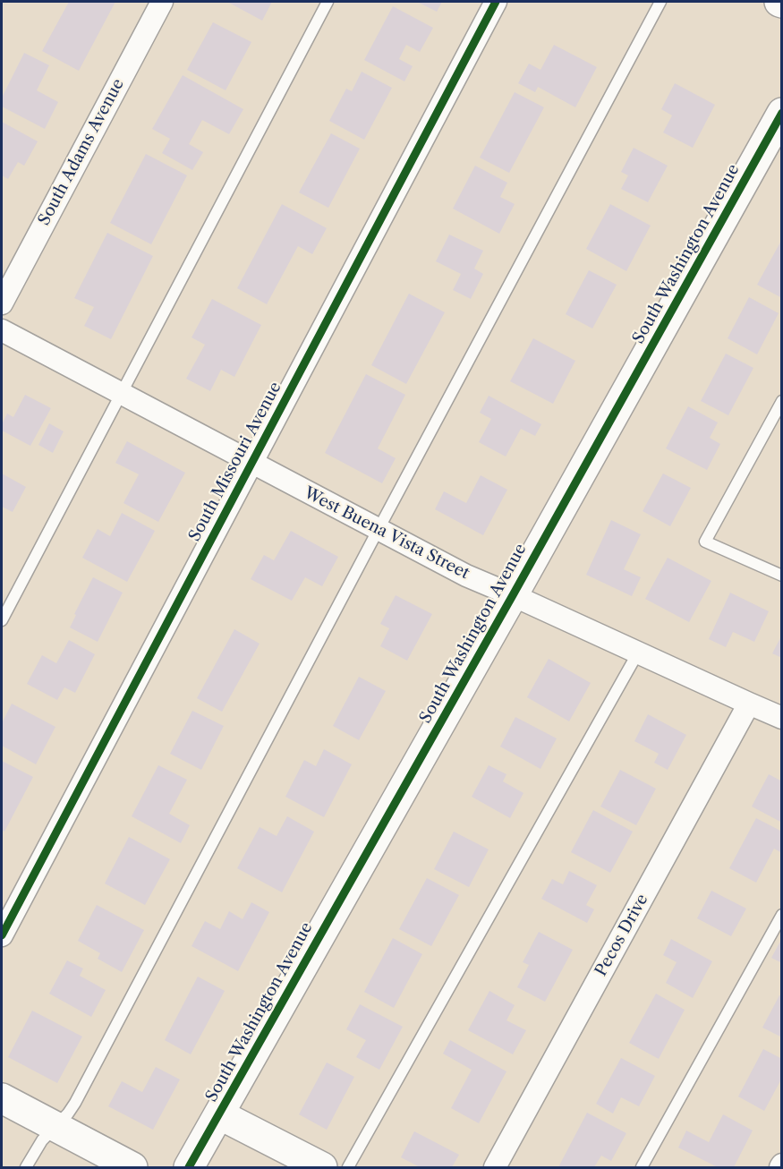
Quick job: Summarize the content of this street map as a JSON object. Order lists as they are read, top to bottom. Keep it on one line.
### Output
{"streets":{"street":["South Adams Avenue","South Washington Avenue","South Missouri Avenue","West Buena Vista Street","Pecos Drive"]},"crossings":[["South Washington Avenue","West Buena Vista Street"],["South Missouri Avenue","West Buena Vista Street"],["West Buena Vista Street","Pecos Drive"]]}
